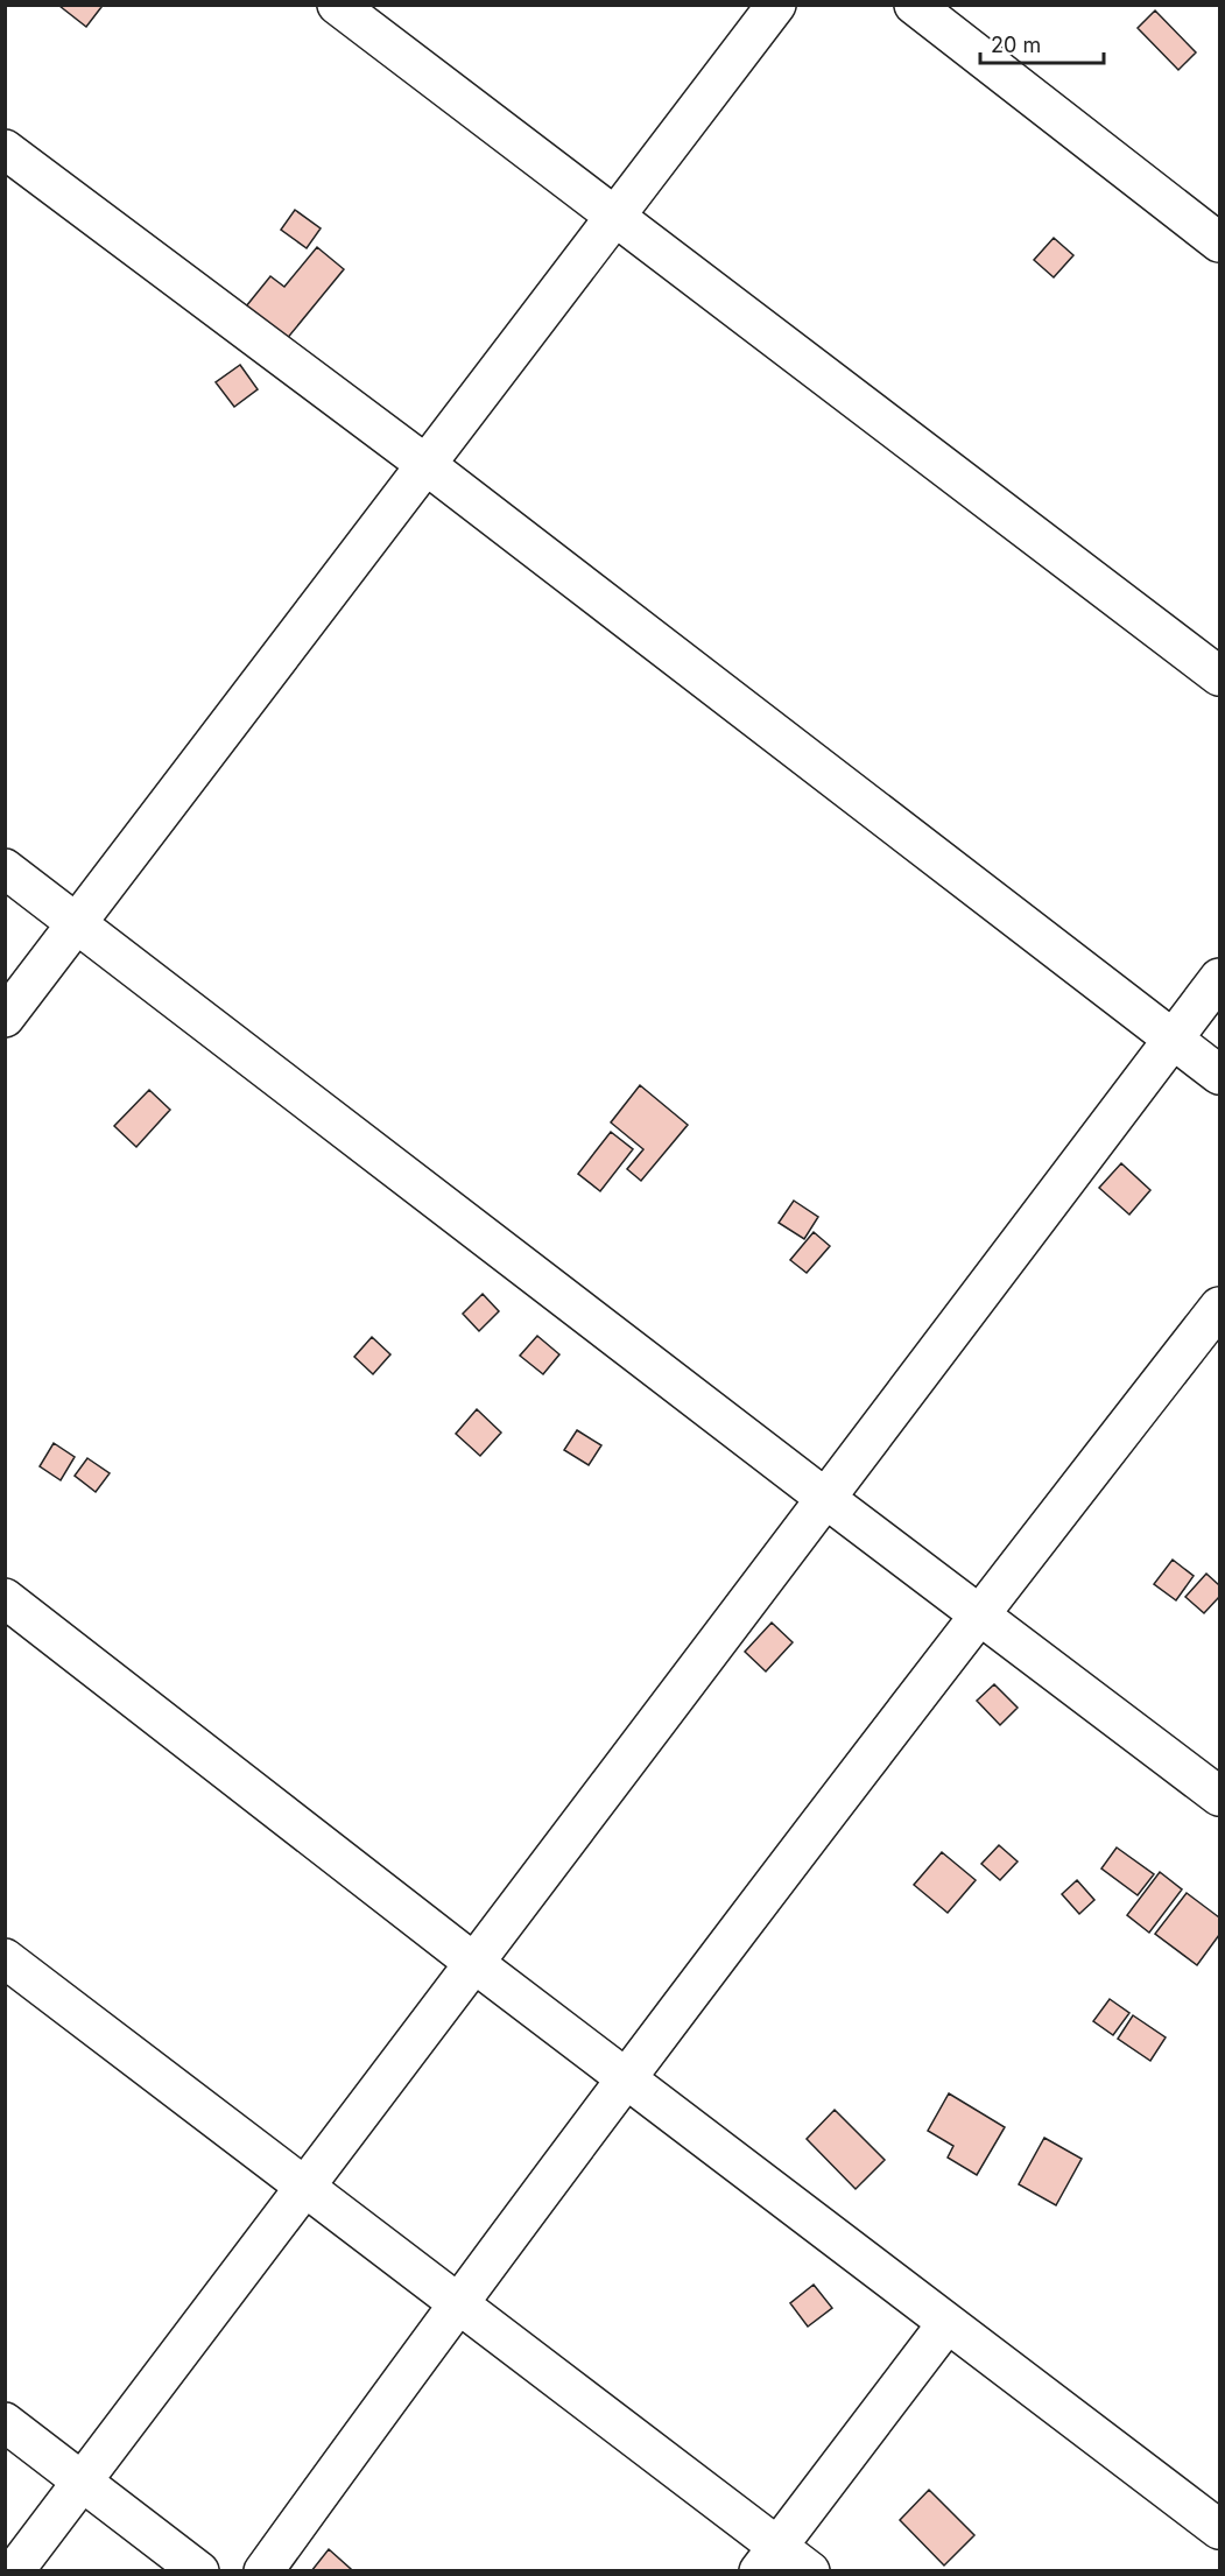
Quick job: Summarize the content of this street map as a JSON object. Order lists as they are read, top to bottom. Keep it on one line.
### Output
{"scale_bar":"20 m"}
